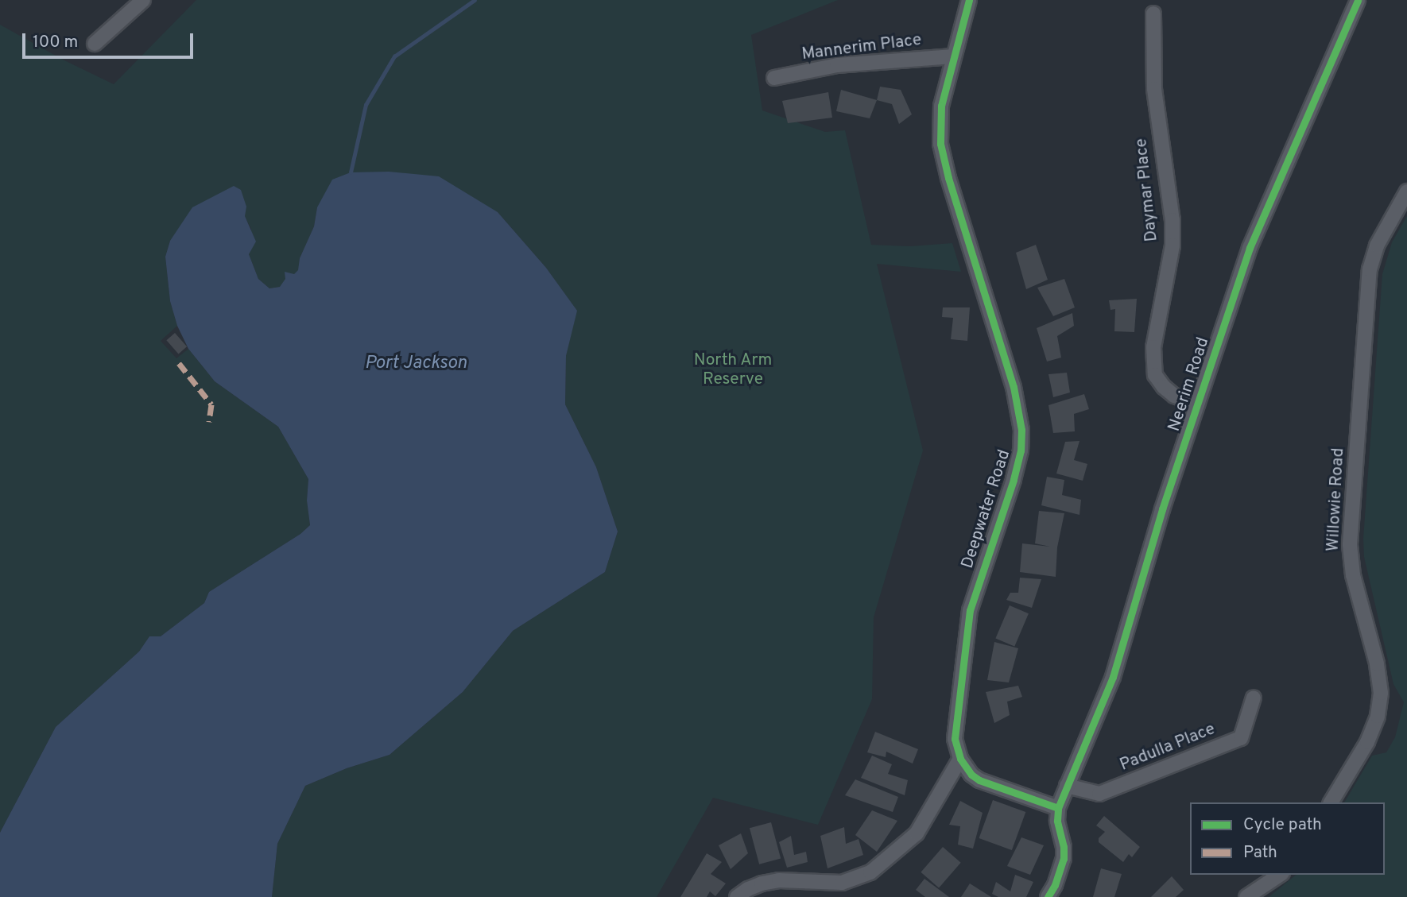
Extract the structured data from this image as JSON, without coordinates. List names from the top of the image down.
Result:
{
  "streets": {
    "street": [
      "Mannerim Place",
      "Daymar Place",
      "Neerim Road",
      "Willowie Road",
      "Deepwater Road",
      "Padulla Place"
    ]
  },
  "crossings": [
    ["Mannerim Place", "Deepwater Road"],
    ["Daymar Place", "Neerim Road"],
    ["Neerim Road", "Padulla Place"]
  ],
  "water": ["Port Jackson"],
  "parks": ["North Arm Reserve"],
  "legend": ["Cycle path", "Path"],
  "scale_bar": "100 m"
}
